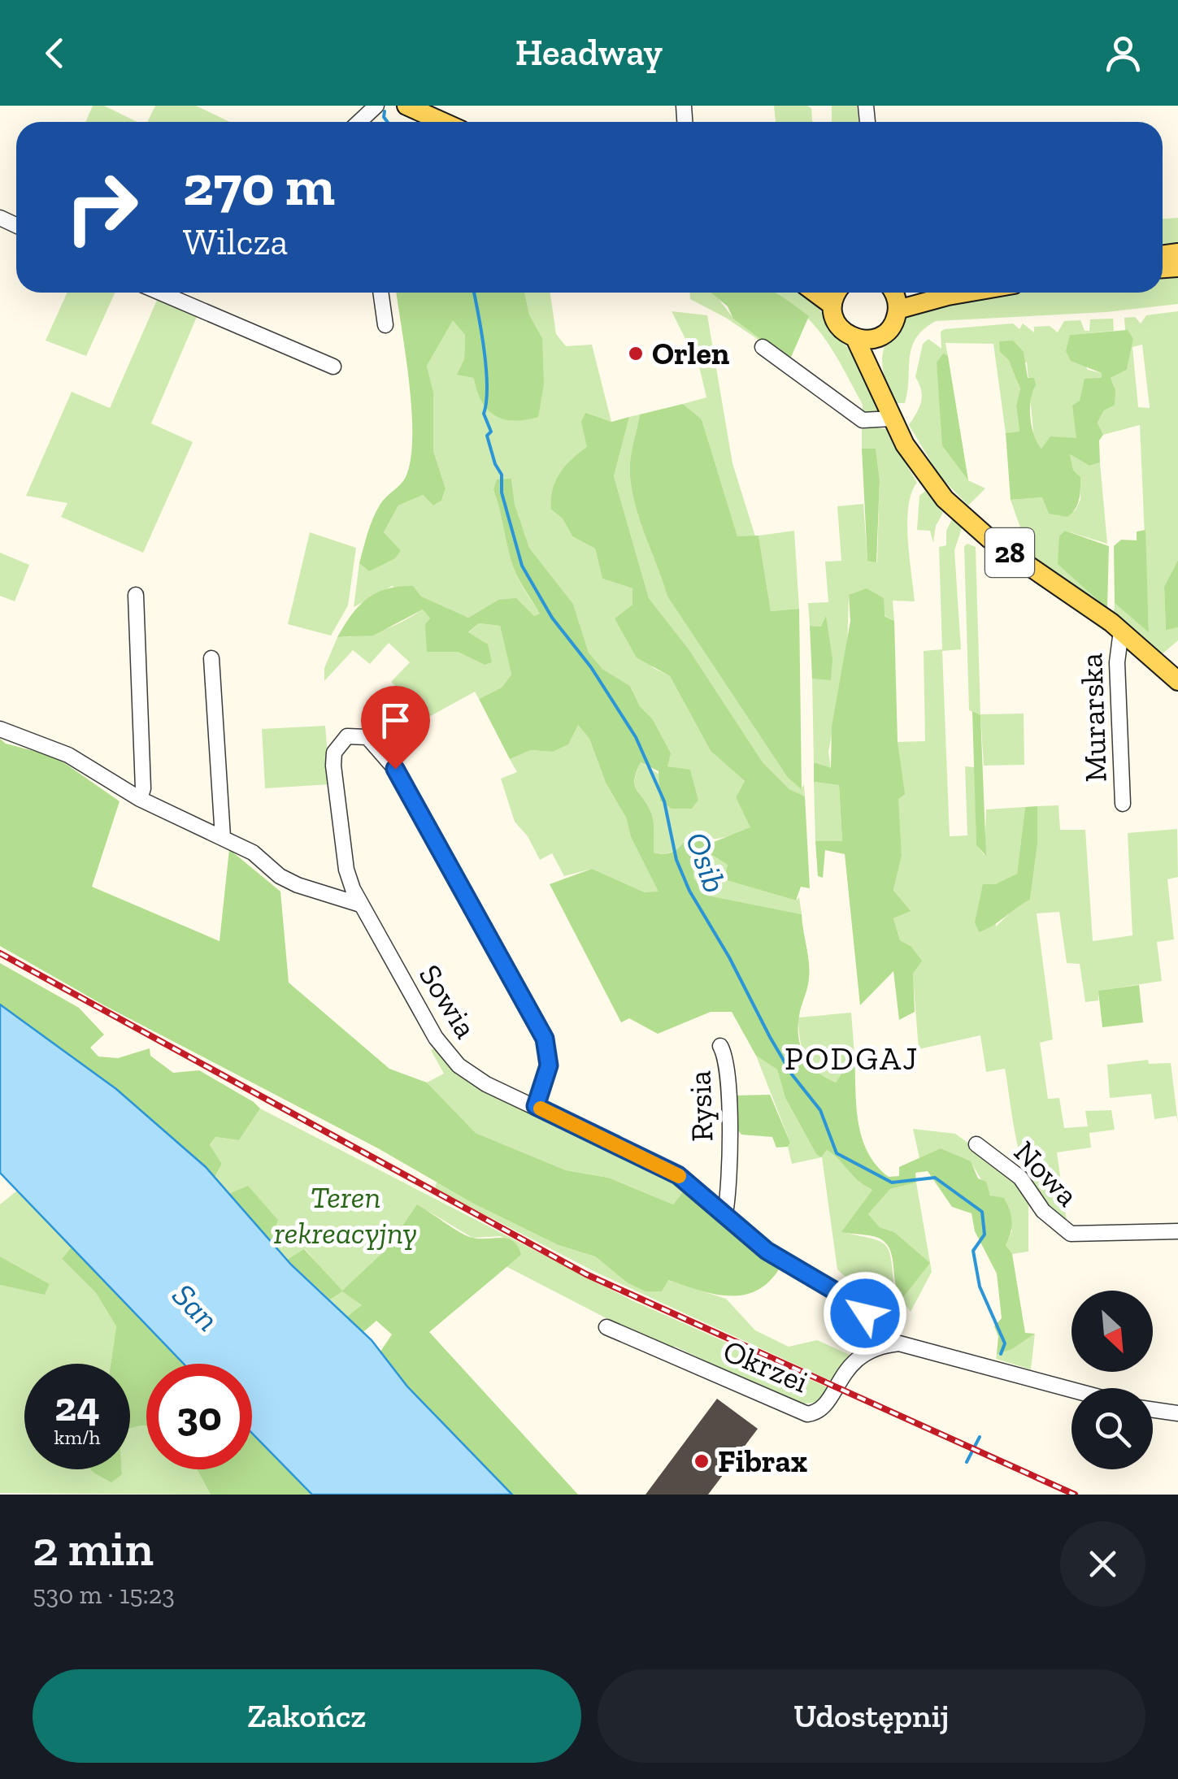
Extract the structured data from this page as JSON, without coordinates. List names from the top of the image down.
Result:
{
  "streets": {
    "main road": ["28"],
    "street": [
      "Murarska",
      "Sowia",
      "Rysia",
      "Nowa",
      "Okrzei"
    ]
  },
  "crossings": [
    ["28", "Murarska"],
    ["Sowia", "Rysia"],
    ["Sowia", "Okrzei"]
  ],
  "districts": ["PODGAJ"],
  "water": ["Osib", "San"],
  "parks": ["Teren rekreacyjny"],
  "places": ["Orlen", "Fibrax"],
  "north": "bottom right",
  "page": {
    "header": "Headway",
    "turn": ["270 m", "Wilcza"],
    "speed": "24 km/h",
    "limit": "30",
    "heading": ["2 min", "530 m · 15:23"],
    "buttons": ["Zakończ", "Udostępnij"]
  }
}
